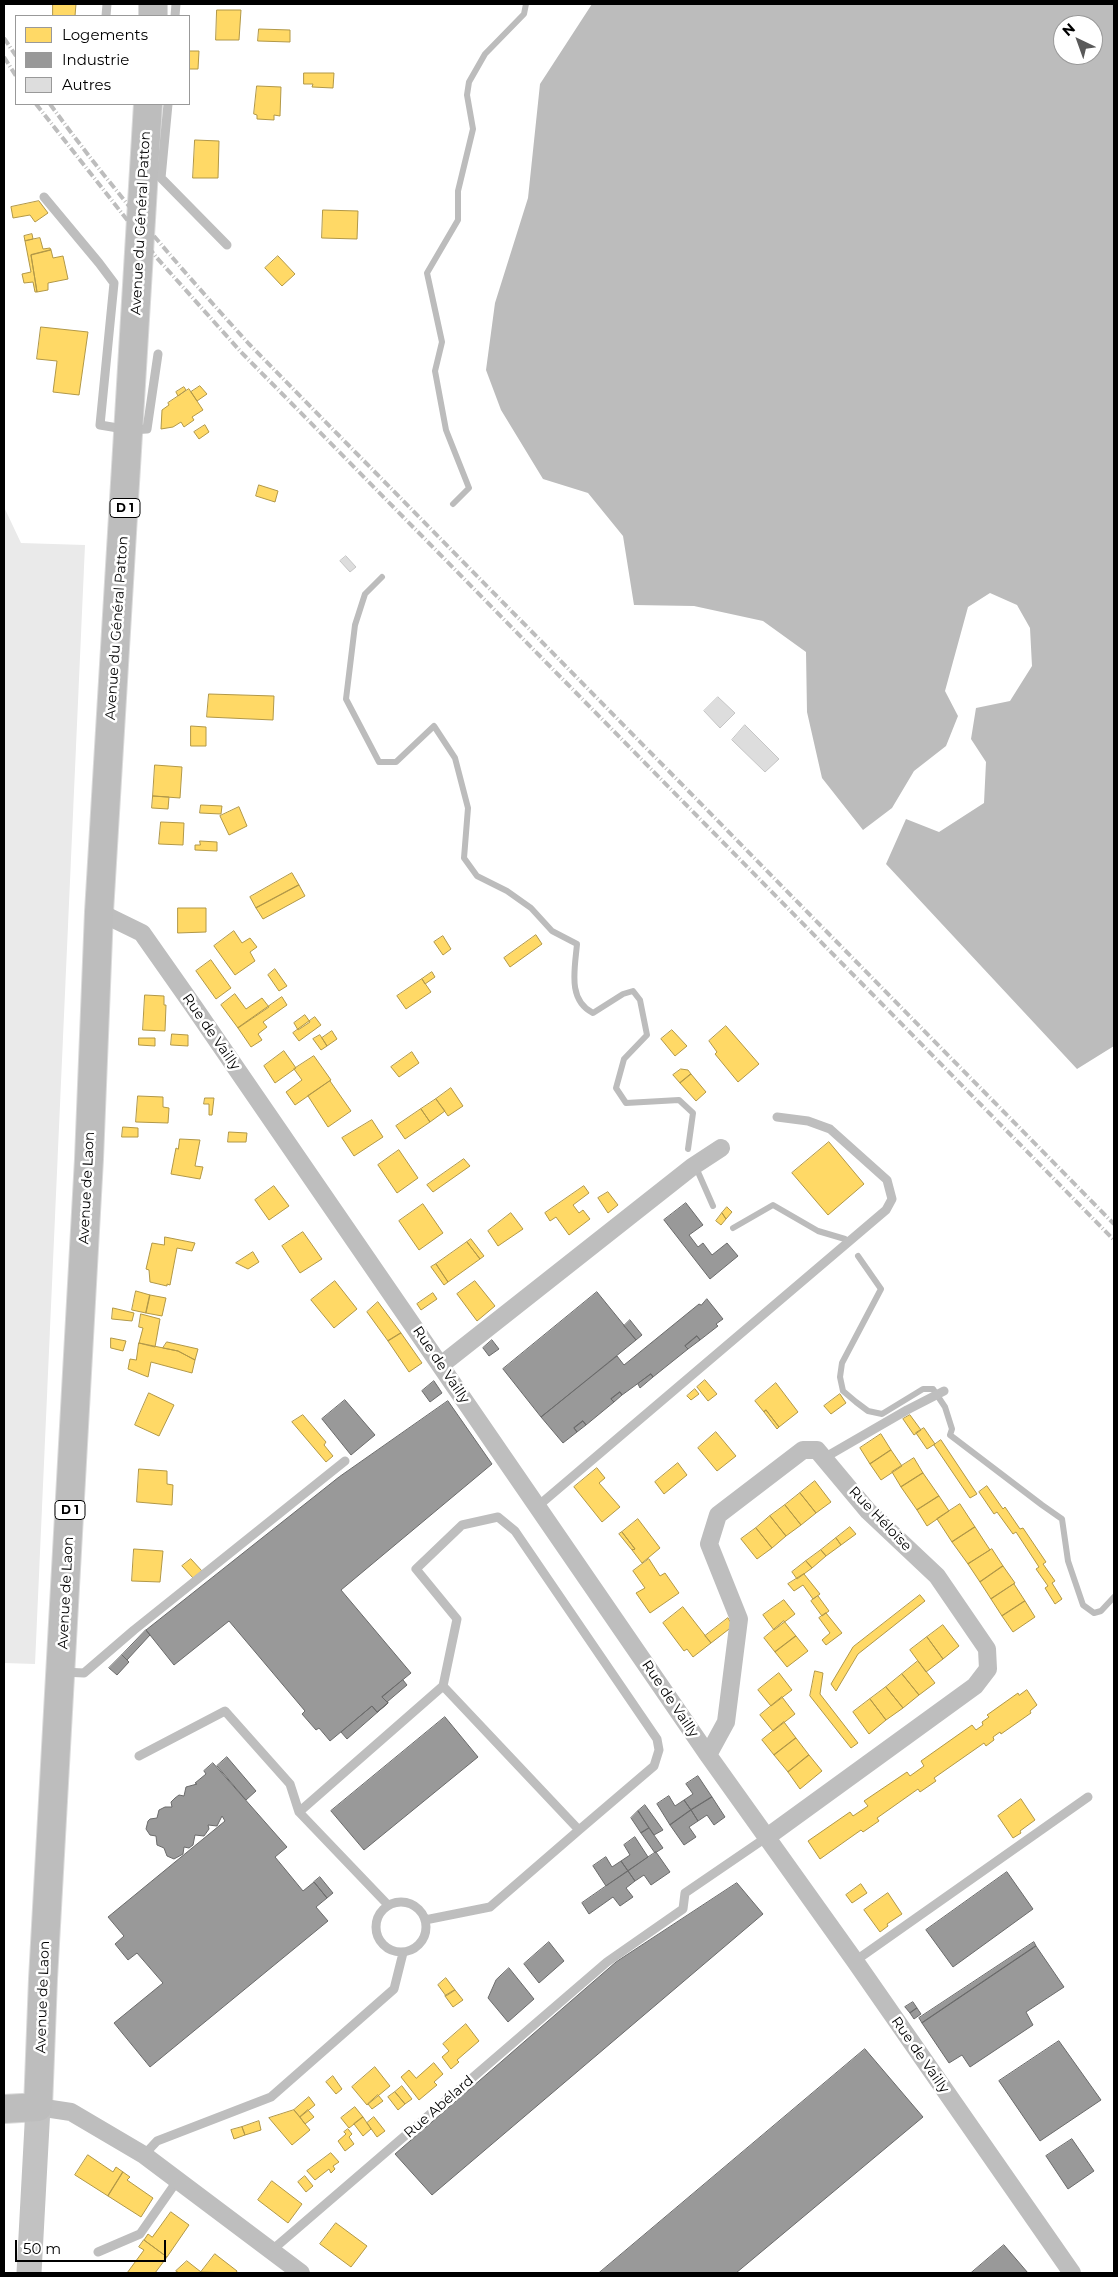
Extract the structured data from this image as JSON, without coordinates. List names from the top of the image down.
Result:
{
  "streets": {
    "main road": ["Avenue du Général Patton", "D 1", "Avenue de Laon"],
    "street": ["Rue de Vailly", "Rue Héloïse"],
    "lane": ["Rue Abélard"]
  },
  "crossings": [
    ["Avenue du Général Patton", "Rue de Vailly"],
    ["Avenue du Général Patton", "Avenue de Laon"],
    ["Rue de Vailly", "Avenue de Laon"],
    ["Rue de Vailly", "Rue Héloïse"],
    ["Rue de Vailly", "Rue Abélard"],
    ["Rue Héloïse", "Rue Abélard"]
  ],
  "legend": ["Logements", "Industrie", "Autres"],
  "scale_bar": "50 m",
  "north": "top left"
}
